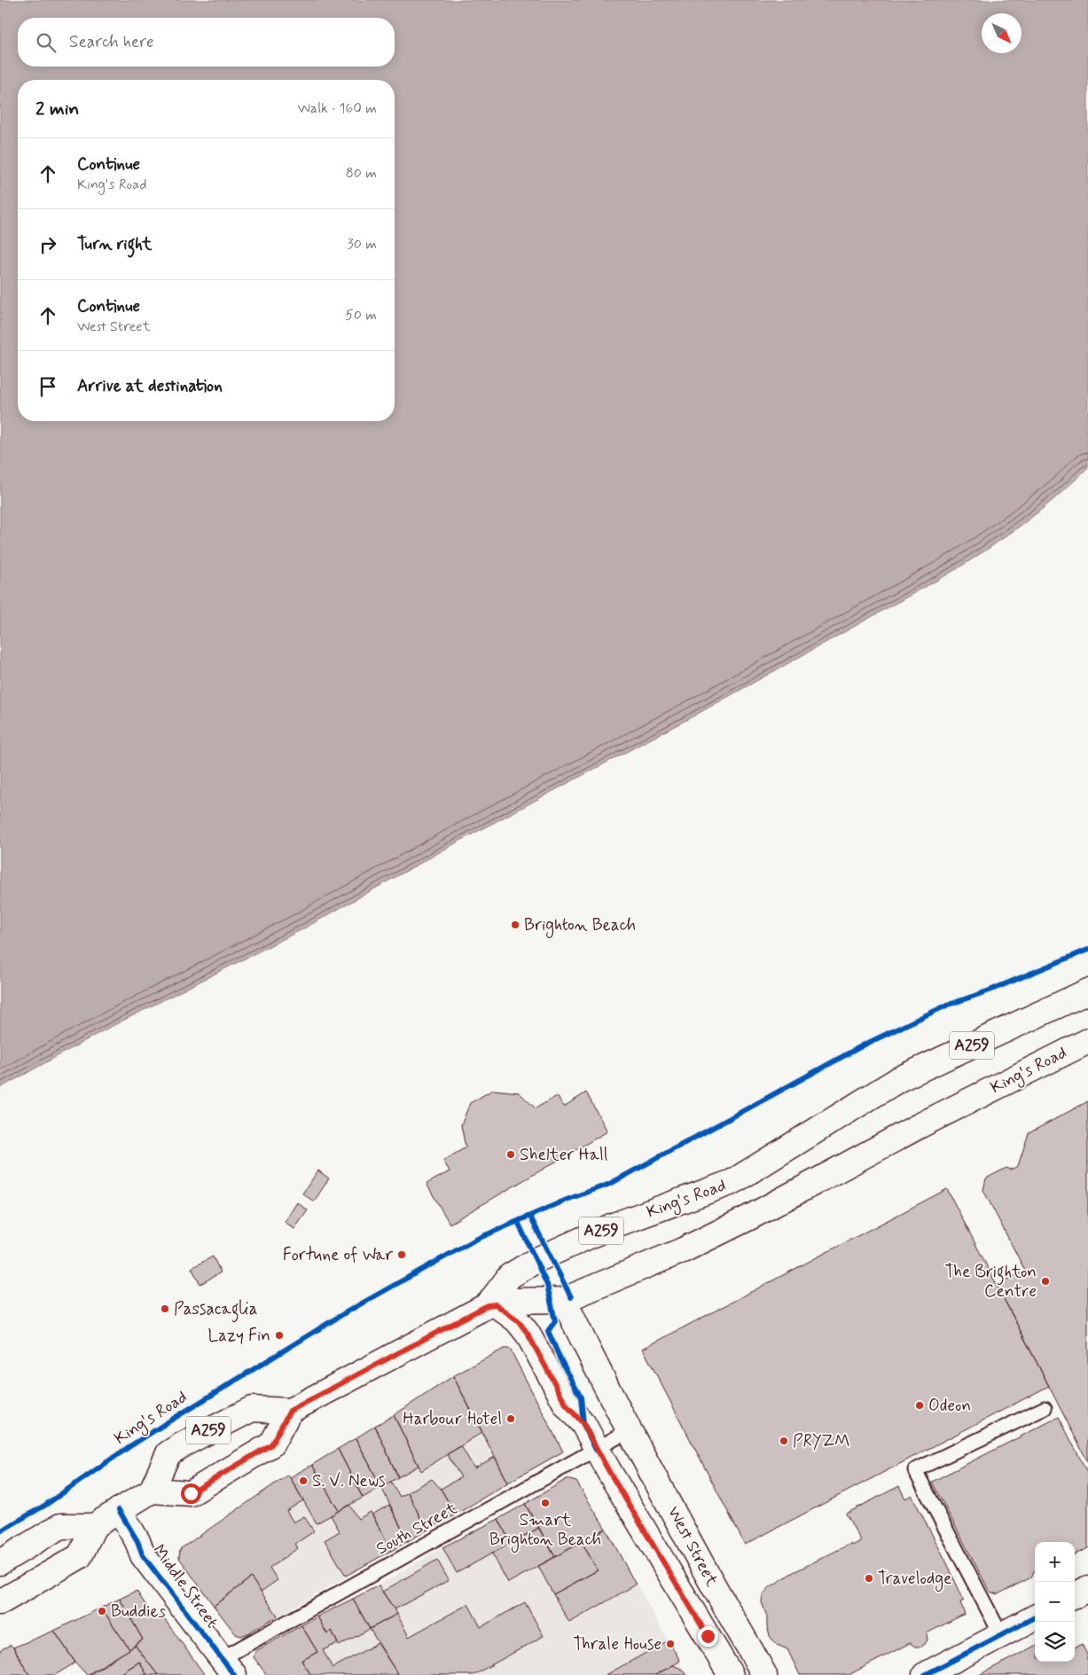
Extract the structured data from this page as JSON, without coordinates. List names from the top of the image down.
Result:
{
  "streets": {
    "main road": [
      "A259",
      "King's Road",
      "West Street",
      "Middle Street"
    ],
    "lane": ["South Street"]
  },
  "crossings": [
    ["A259", "King's Road"],
    ["King's Road", "West Street"],
    ["South Street", "West Street"],
    ["South Street", "Middle Street"]
  ],
  "places": [
    "Brighton Beach",
    "Shelter Hall",
    "Fortune of War",
    "The Brighton Centre",
    "Passacaglia",
    "Lazy Fin",
    "Odeon",
    "Harbour Hotel",
    "PRYZM",
    "S. V. News",
    "Smart Brighton Beach",
    "Travelodge",
    "Buddies",
    "Thrale House"
  ],
  "north": "bottom right",
  "page": {
    "search": "Search here",
    "heading": ["2 min", "Walk · 160 m"],
    "list": [
      ["Continue", "King's Road", "80 m"],
      ["Turn right", "30 m"],
      ["Continue", "West Street", "50 m"],
      "Arrive at destination"
    ],
    "map_buttons": ["+", "−"]
  }
}
